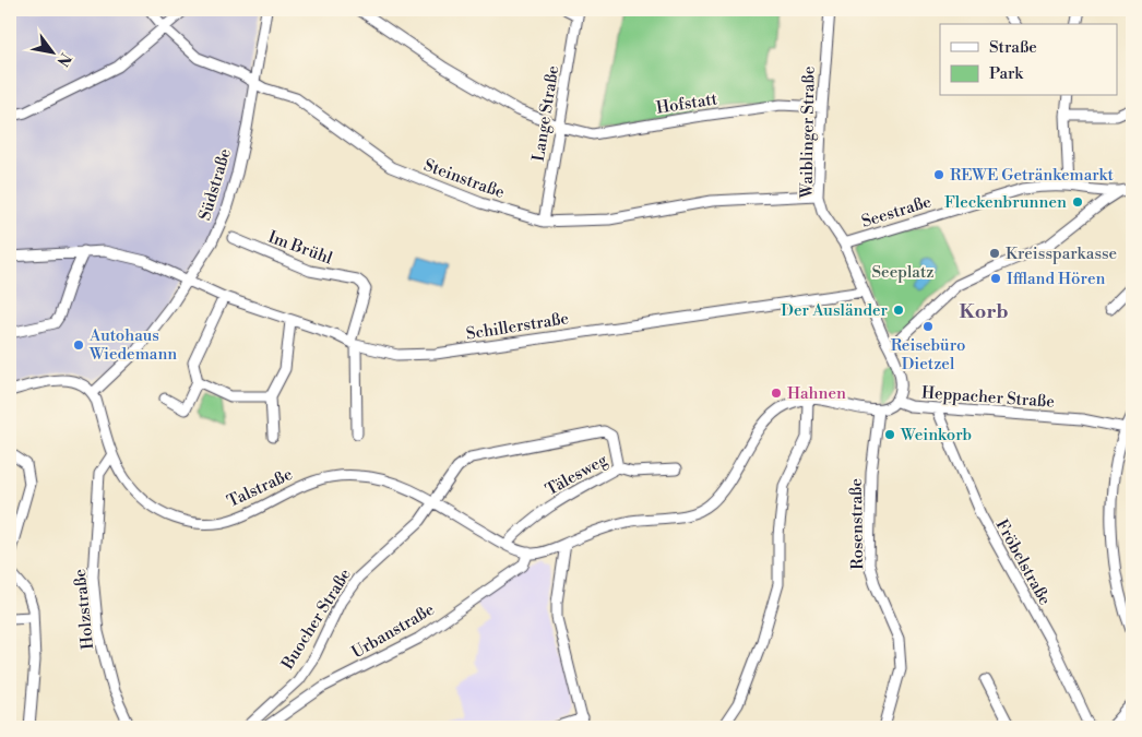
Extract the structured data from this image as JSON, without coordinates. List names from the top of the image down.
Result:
{
  "streets": {
    "street": [
      "Hofstatt",
      "Lange Straße",
      "Waiblinger Straße",
      "Steinstraße",
      "Südstraße",
      "Seestraße",
      "Im Brühl",
      "Schillerstraße",
      "Heppacher Straße",
      "Tälesweg",
      "Talstraße",
      "Rosenstraße",
      "Fröbelstraße",
      "Holzstraße",
      "Buocher Straße",
      "Urbanstraße"
    ]
  },
  "crossings": [
    ["Hofstatt", "Lange Straße"],
    ["Hofstatt", "Waiblinger Straße"],
    ["Lange Straße", "Steinstraße"],
    ["Waiblinger Straße", "Steinstraße"],
    ["Waiblinger Straße", "Seestraße"],
    ["Waiblinger Straße", "Schillerstraße"],
    ["Waiblinger Straße", "Heppacher Straße"],
    ["Steinstraße", "Südstraße"],
    ["Südstraße", "Schillerstraße"],
    ["Südstraße", "Talstraße"],
    ["Im Brühl", "Schillerstraße"],
    ["Heppacher Straße", "Fröbelstraße"],
    ["Tälesweg", "Buocher Straße"],
    ["Talstraße", "Holzstraße"],
    ["Talstraße", "Buocher Straße"]
  ],
  "districts": ["Korb"],
  "parks": ["Seeplatz"],
  "places": [
    "REWE Getränkemarkt",
    "Fleckenbrunnen",
    "Kreissparkasse",
    "Iffland Hören",
    "Der Ausländer",
    "Reisebüro Dietzel",
    "Autohaus Wiedemann",
    "Hahnen",
    "Weinkorb"
  ],
  "legend": ["Straße", "Park"],
  "north": "bottom right"
}
